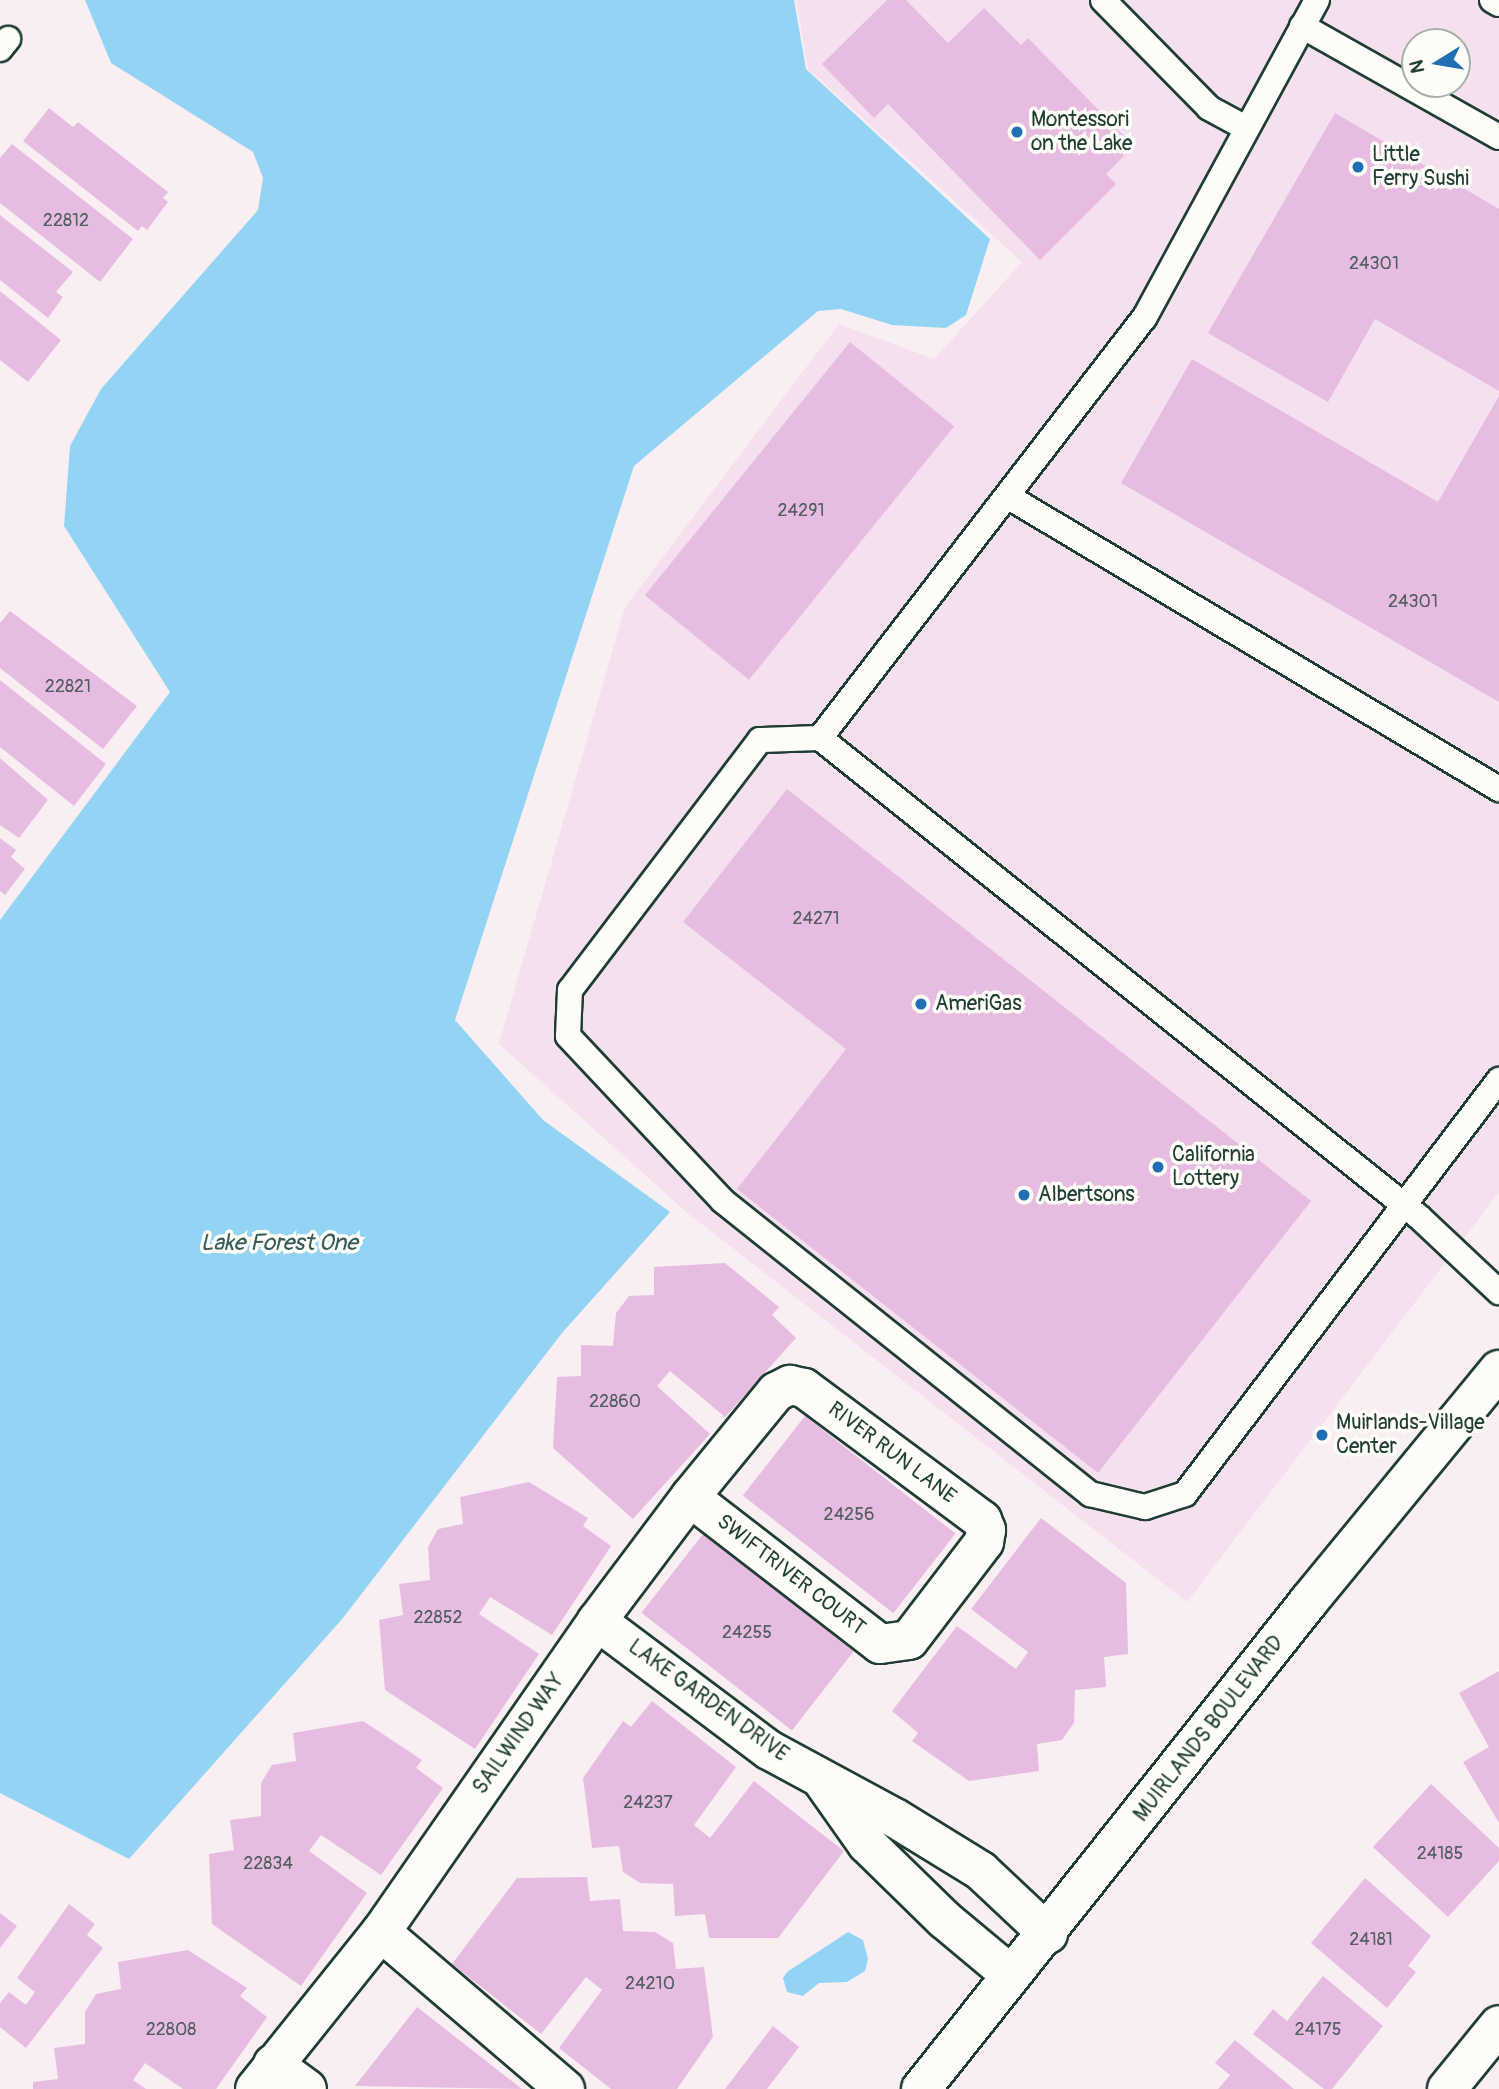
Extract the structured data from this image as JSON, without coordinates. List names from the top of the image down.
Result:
{
  "streets": {
    "street": [
      "RIVER RUN LANE",
      "SWIFTRIVER COURT",
      "LAKE GARDEN DRIVE",
      "MUIRLANDS BOULEVARD",
      "SAILWIND WAY"
    ]
  },
  "crossings": [
    ["RIVER RUN LANE", "SWIFTRIVER COURT"],
    ["RIVER RUN LANE", "SAILWIND WAY"],
    ["SWIFTRIVER COURT", "SAILWIND WAY"],
    ["LAKE GARDEN DRIVE", "MUIRLANDS BOULEVARD"],
    ["LAKE GARDEN DRIVE", "SAILWIND WAY"]
  ],
  "water": ["Lake Forest One"],
  "places": [
    "Montessori on the Lake",
    "Little Ferry Sushi",
    "AmeriGas",
    "California Lottery",
    "Albertsons",
    "Muirlands-Village Center"
  ],
  "house_numbers": [
    "22812",
    "24301",
    "24291",
    "24301",
    "22821",
    "24271",
    "22860",
    "24256",
    "22852",
    "24255",
    "24237",
    "24185",
    "22834",
    "24181",
    "24210",
    "22808",
    "24175"
  ],
  "north": "left"
}
